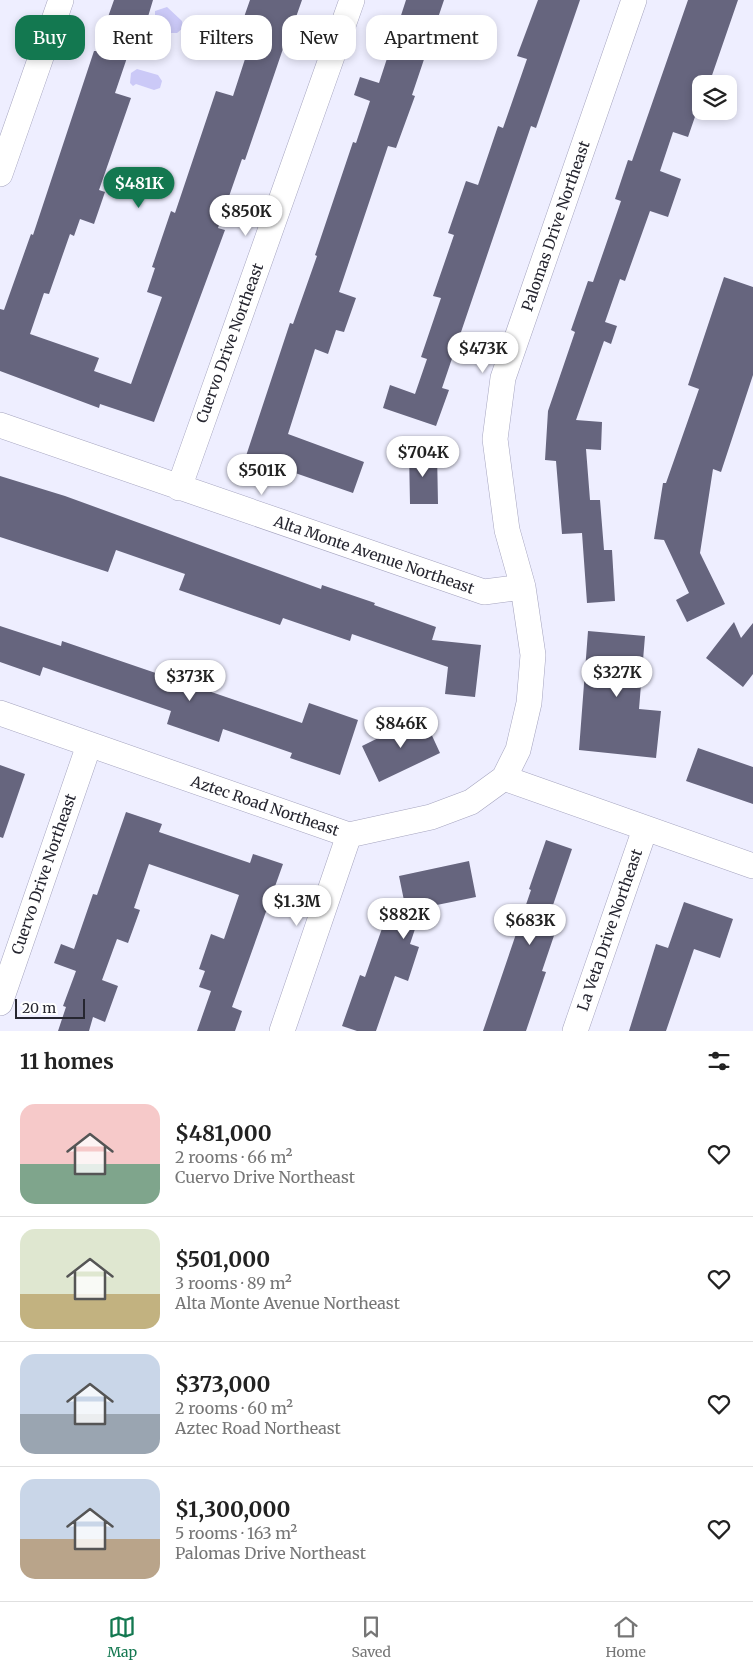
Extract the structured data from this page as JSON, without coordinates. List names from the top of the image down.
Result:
{
  "streets": {
    "street": [
      "Palomas Drive Northeast",
      "Cuervo Drive Northeast",
      "Alta Monte Avenue Northeast",
      "Aztec Road Northeast",
      "La Veta Drive Northeast"
    ]
  },
  "crossings": [
    ["Palomas Drive Northeast", "Alta Monte Avenue Northeast"],
    ["Palomas Drive Northeast", "Aztec Road Northeast"],
    ["Cuervo Drive Northeast", "Alta Monte Avenue Northeast"],
    ["Cuervo Drive Northeast", "Aztec Road Northeast"]
  ],
  "scale_bar": "20 m",
  "page": {
    "chip": [
      "Buy",
      "Rent",
      "Filters",
      "New",
      "Apartment"
    ],
    "price": [
      "$481K",
      "$850K",
      "$473K",
      "$704K",
      "$501K",
      "$327K",
      "$373K",
      "$846K",
      "$1.3M",
      "$882K",
      "$683K"
    ],
    "scale": "20 m",
    "heading": "11 homes",
    "list": [
      {
        "name": "$481,000",
        "note": "2 rooms · 66 m² · Cuervo Drive Northeast"
      },
      {
        "name": "$501,000",
        "note": "3 rooms · 89 m² · Alta Monte Avenue Northeast"
      },
      {
        "name": "$373,000",
        "note": "2 rooms · 60 m² · Aztec Road Northeast"
      },
      {
        "name": "$1,300,000",
        "note": "5 rooms · 163 m² · Palomas Drive Northeast"
      }
    ],
    "tabs": ["Map", "Saved", "Home"]
  }
}
